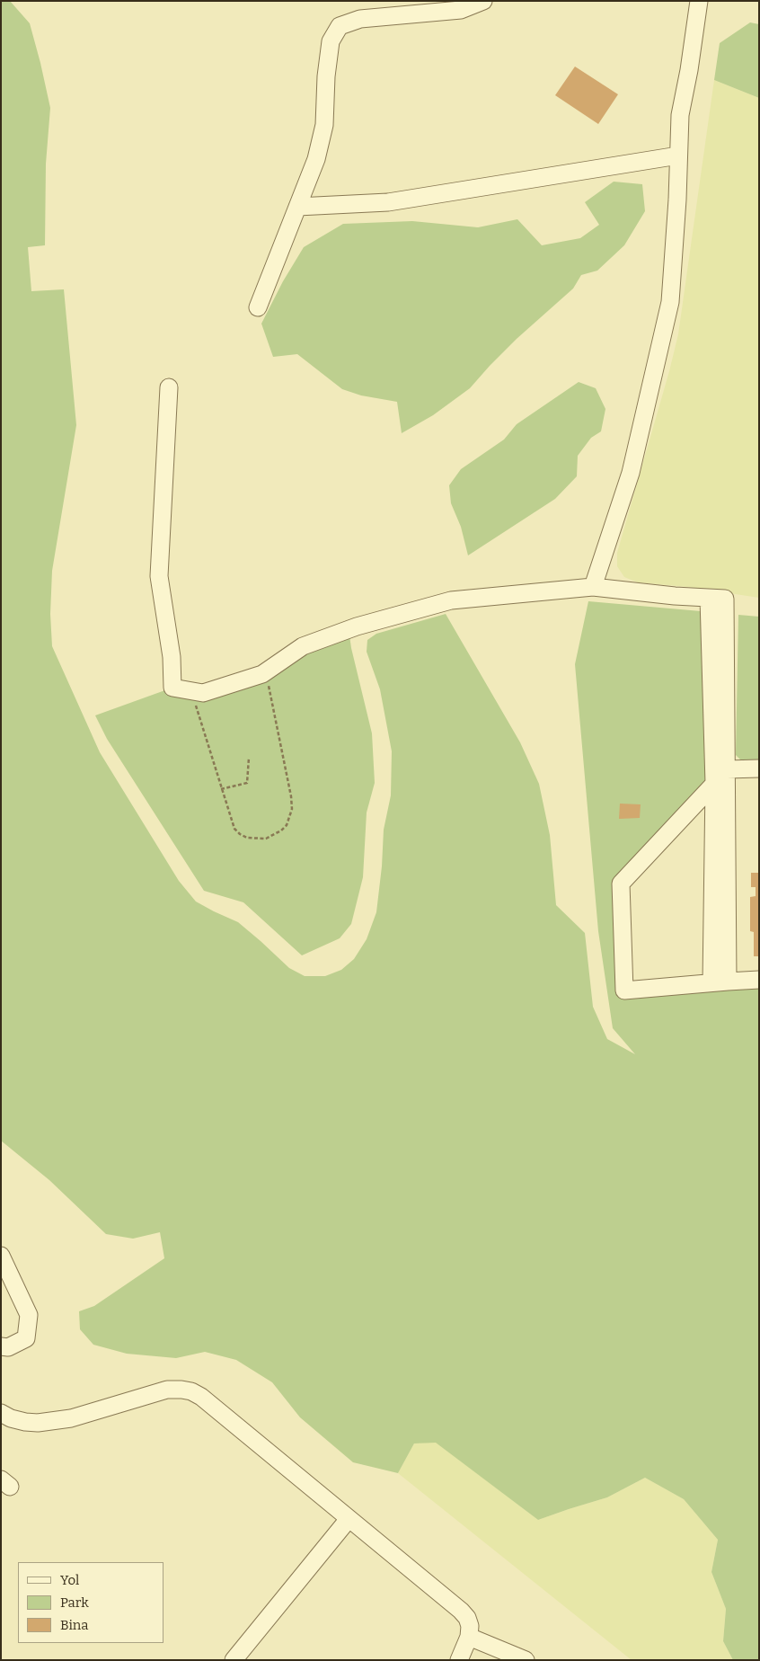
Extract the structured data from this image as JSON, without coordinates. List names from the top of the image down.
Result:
{
  "legend": ["Yol", "Park", "Bina"]
}
